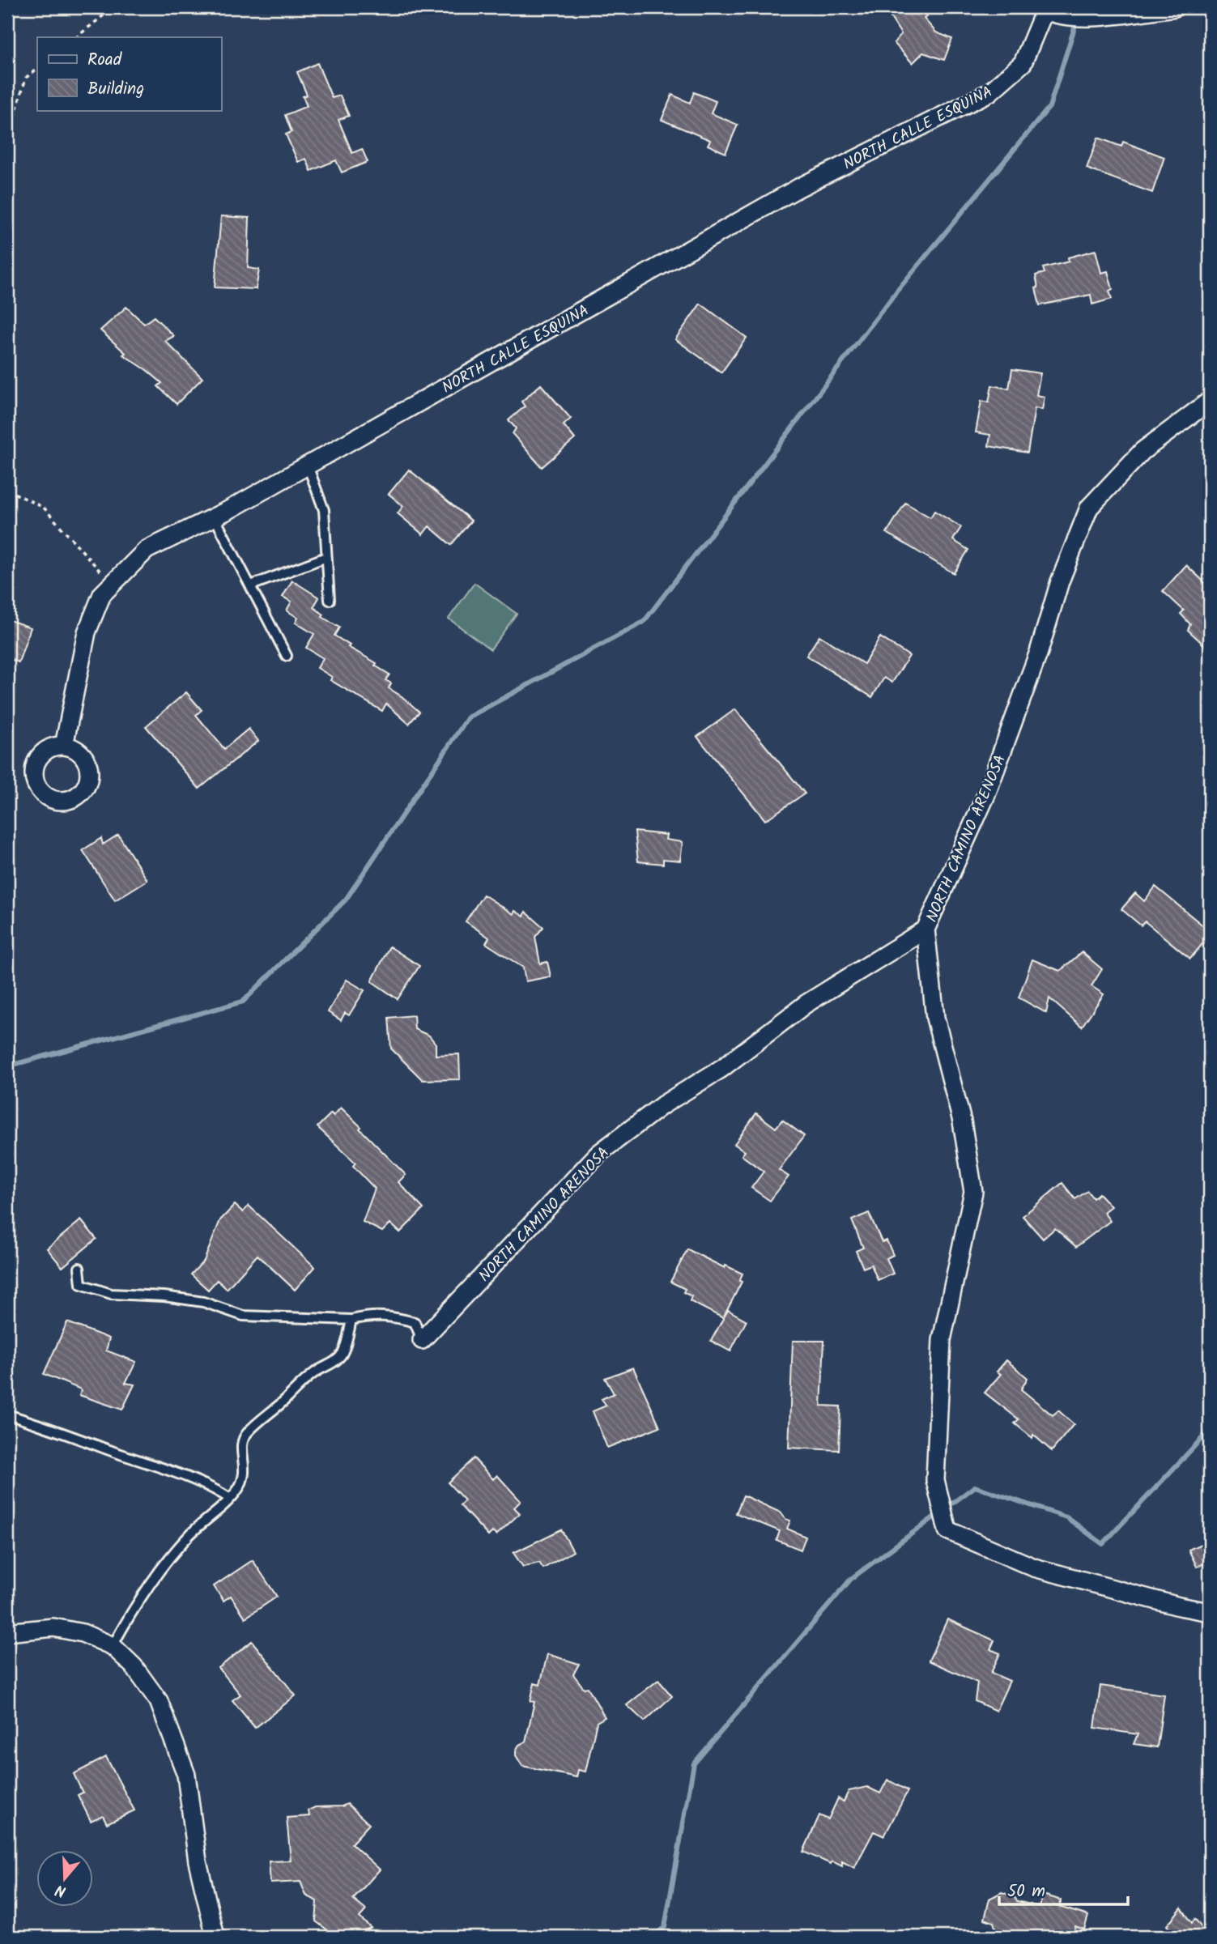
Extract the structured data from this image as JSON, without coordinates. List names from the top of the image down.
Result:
{
  "streets": {
    "street": ["NORTH CALLE ESQUINA", "NORTH CAMINO ARENOSA"]
  },
  "legend": ["Road", "Building"],
  "scale_bar": "50 m",
  "north": "bottom"
}
